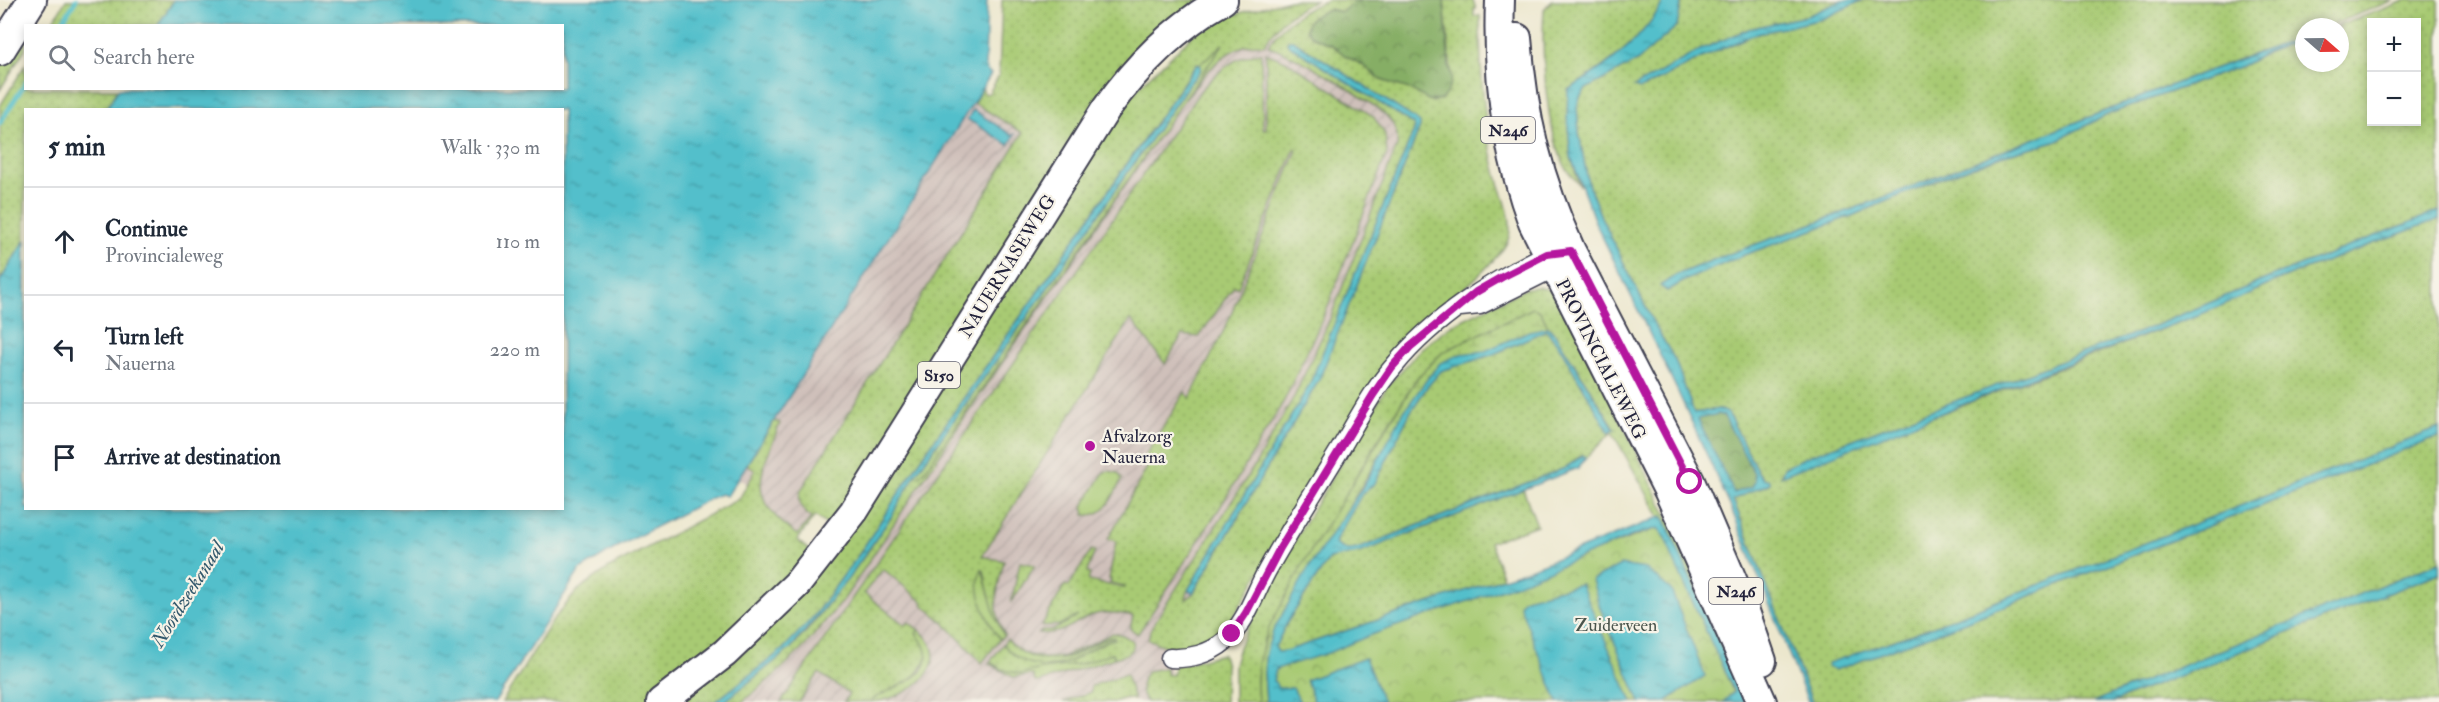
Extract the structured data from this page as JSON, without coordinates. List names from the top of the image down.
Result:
{
  "streets": {
    "main road": [
      "N246",
      "NAUERNASEWEG",
      "PROVINCIALEWEG",
      "S150"
    ]
  },
  "water": ["Noordzeekanaal"],
  "parks": ["Zuiderveen"],
  "places": ["Afvalzorg Nauerna"],
  "north": "right",
  "page": {
    "map_buttons": ["+", "−"],
    "search": "Search here",
    "heading": ["5 min", "Walk · 330 m"],
    "list": [
      ["Continue", "Provincialeweg", "110 m"],
      ["Turn left", "Nauerna", "220 m"],
      "Arrive at destination"
    ]
  }
}
